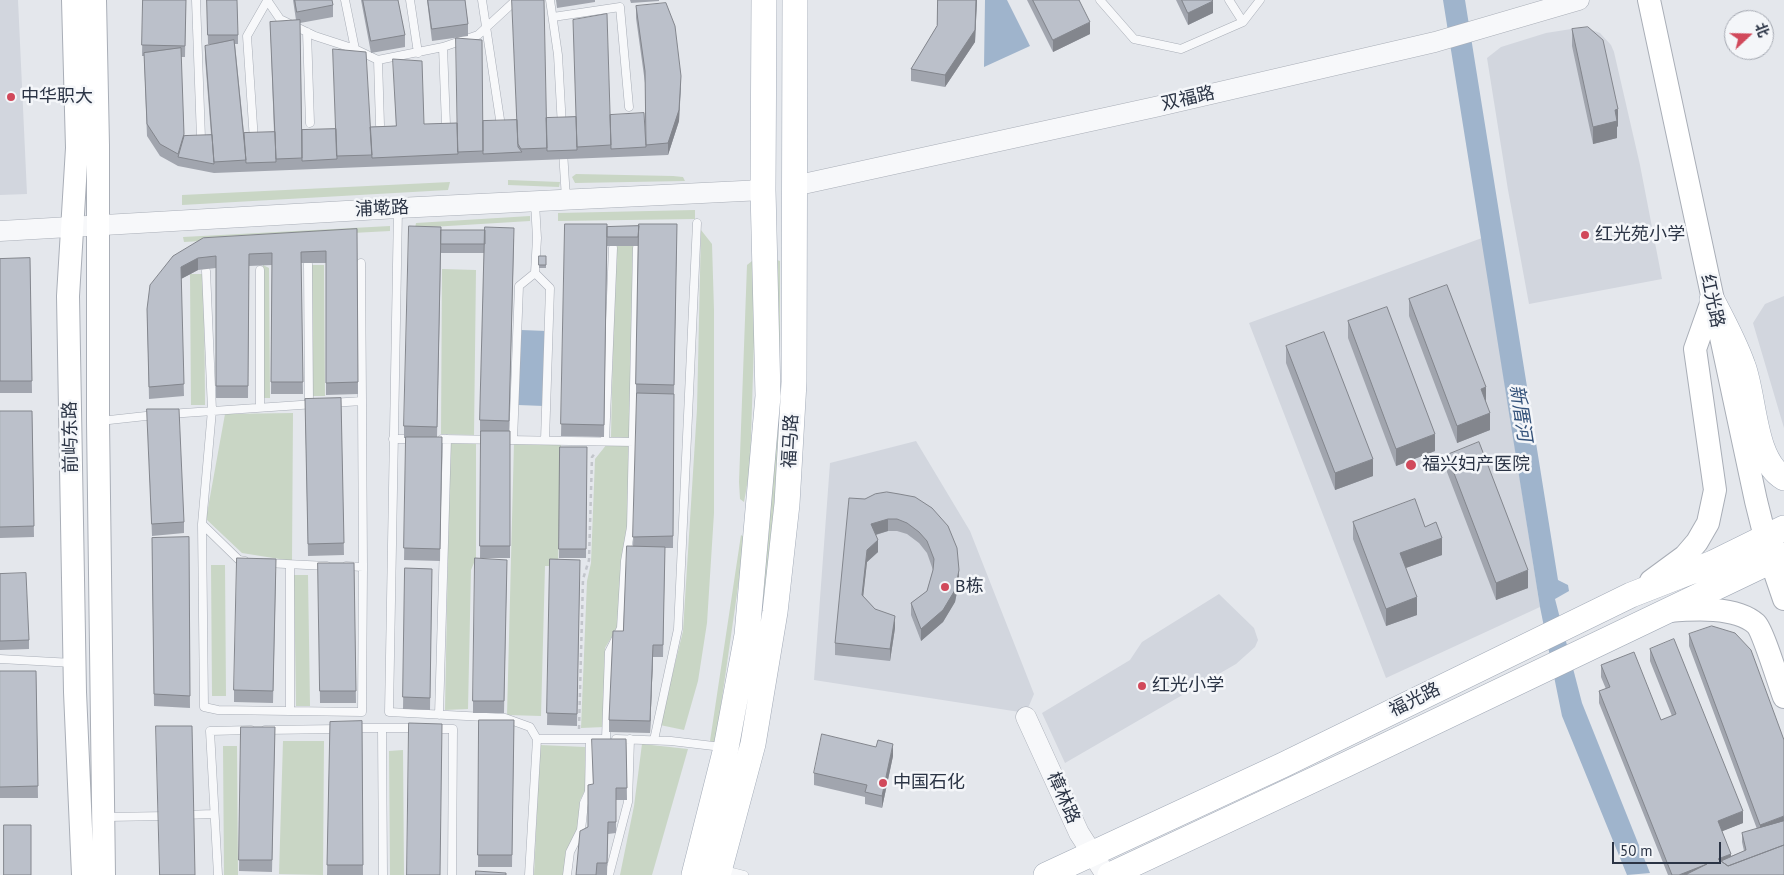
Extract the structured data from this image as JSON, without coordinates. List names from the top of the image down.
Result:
{
  "streets": {
    "main road": [
      "红光路",
      "前屿东路",
      "福马路",
      "福光路"
    ],
    "street": ["双福路", "浦墘路", "樟林路"]
  },
  "crossings": [
    ["双福路", "福马路"],
    ["浦墘路", "前屿东路"],
    ["浦墘路", "福马路"],
    ["红光路", "福光路"],
    ["福光路", "樟林路"]
  ],
  "water": ["新厝河"],
  "places": [
    "中华职大",
    "红光苑小学",
    "福兴妇产医院",
    "B栋",
    "红光小学",
    "中国石化"
  ],
  "scale_bar": "50 m",
  "north": "right"
}
